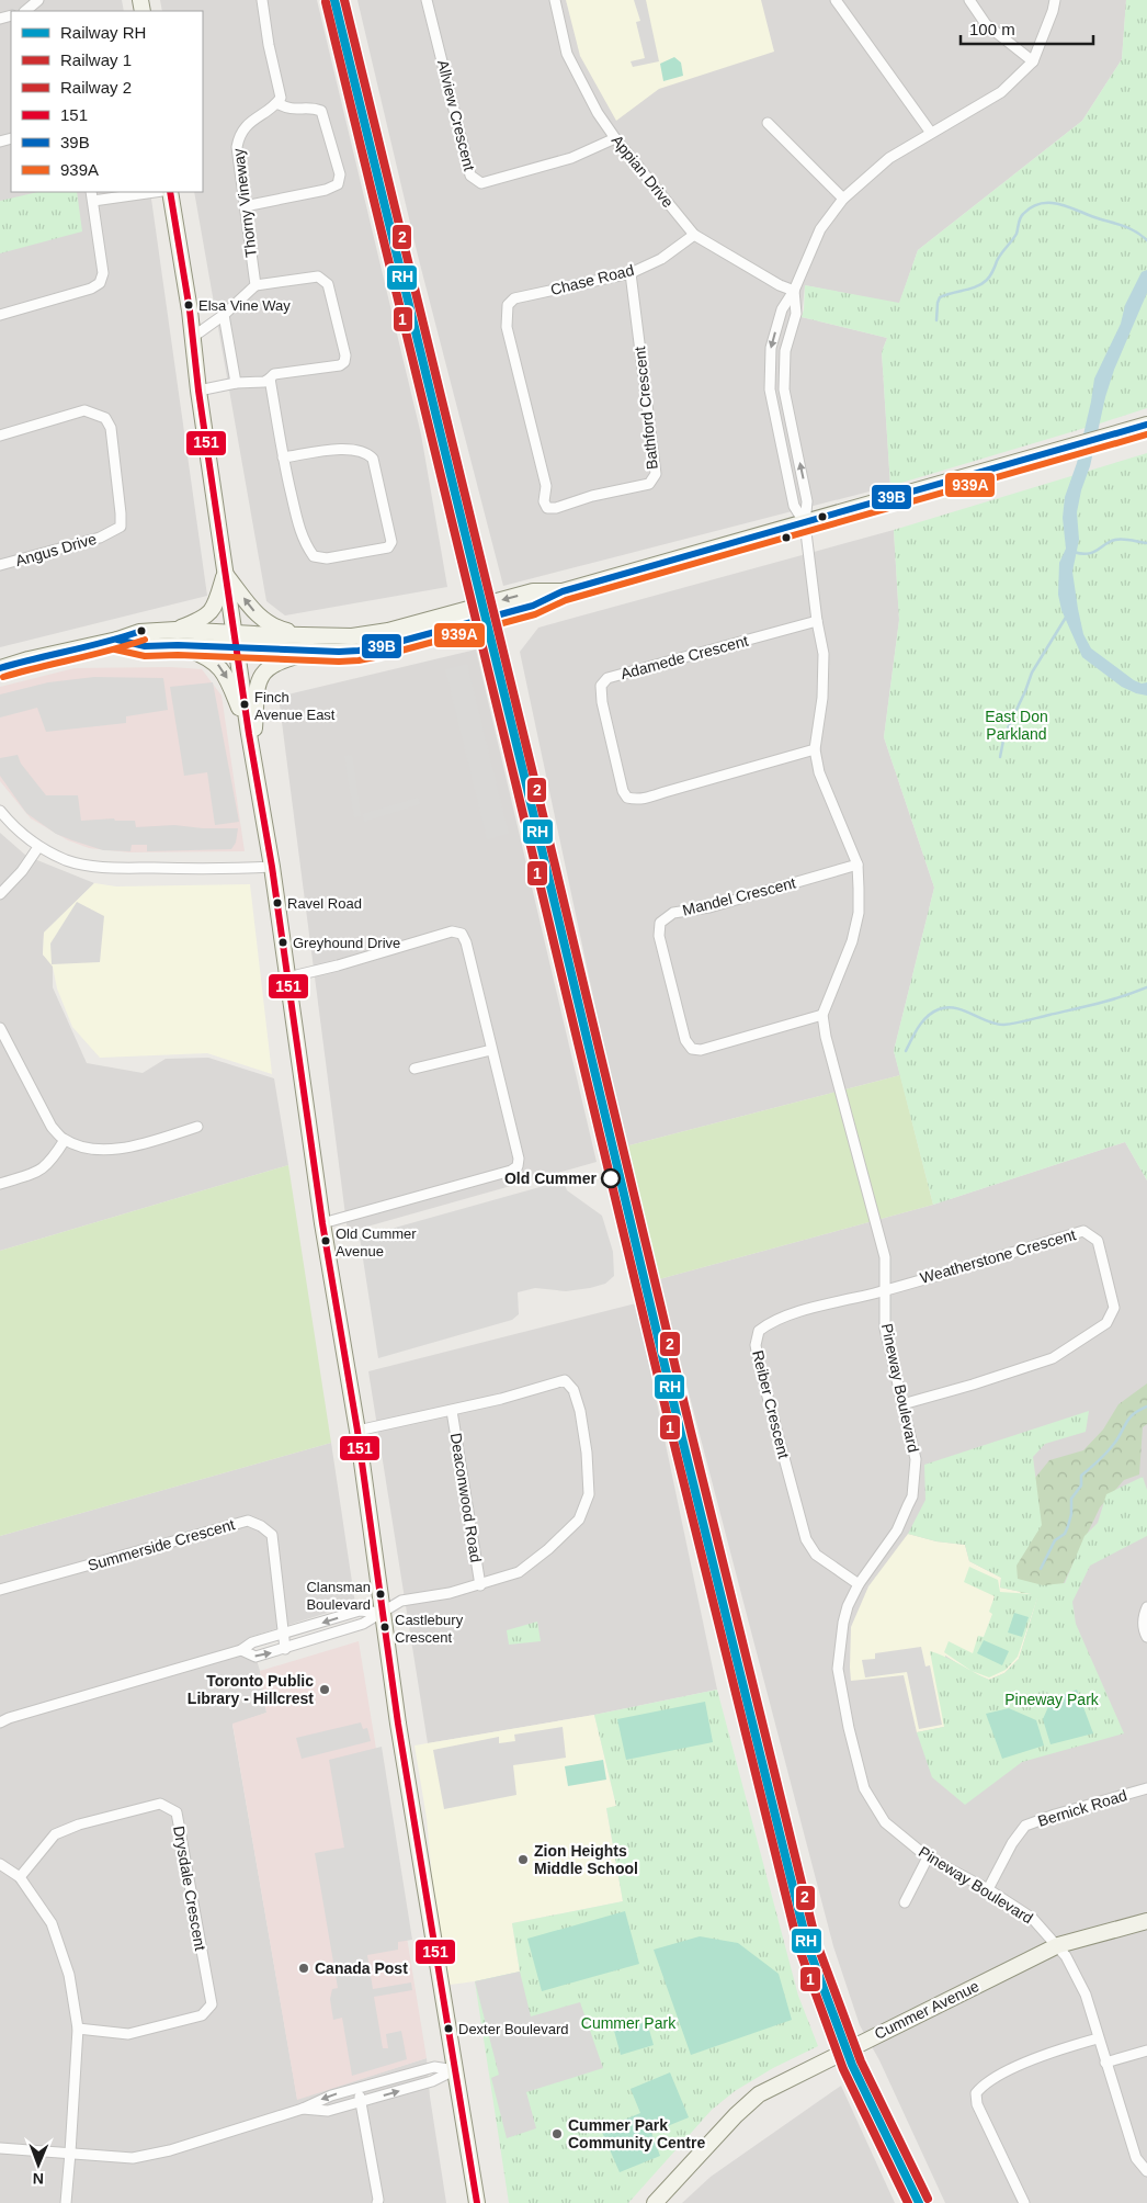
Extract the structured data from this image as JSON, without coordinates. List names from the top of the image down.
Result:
{
  "streets": {
    "main road": ["Cummer Avenue"],
    "street": [
      "Allview Crescent",
      "Appian Drive",
      "Thorny Vineway",
      "Chase Road",
      "Bathford Crescent",
      "Angus Drive",
      "Adamede Crescent",
      "Mandel Crescent",
      "Weatherstone Crescent",
      "Pineway Boulevard",
      "Reiber Crescent",
      "Deaconwood Road",
      "Summerside Crescent",
      "Bernick Road",
      "Drysdale Crescent"
    ]
  },
  "crossings": [
    ["Allview Crescent", "Appian Drive"],
    ["Appian Drive", "Chase Road"],
    ["Chase Road", "Bathford Crescent"],
    ["Mandel Crescent", "Pineway Boulevard"],
    ["Weatherstone Crescent", "Pineway Boulevard"],
    ["Weatherstone Crescent", "Reiber Crescent"],
    ["Pineway Boulevard", "Reiber Crescent"],
    ["Pineway Boulevard", "Bernick Road"],
    ["Pineway Boulevard", "Cummer Avenue"]
  ],
  "parks": ["East Don Parkland", "Pineway Park", "Cummer Park"],
  "places": [
    "Elsa Vine Way",
    "Finch Avenue East",
    "Ravel Road",
    "Greyhound Drive",
    "Old Cummer",
    "Old Cummer Avenue",
    "Clansman Boulevard",
    "Castlebury Crescent",
    "Toronto Public Library - Hillcrest",
    "Zion Heights Middle School",
    "Canada Post",
    "Dexter Boulevard",
    "Cummer Park Community Centre"
  ],
  "lines": [
    "rail line RH",
    "rail line 2",
    "rail line 1",
    "transit line 151",
    "transit line 39B",
    "transit line 939A"
  ],
  "legend": [
    "Railway RH",
    "Railway 1",
    "Railway 2",
    "151",
    "39B",
    "939A"
  ],
  "scale_bar": "100 m",
  "north": "bottom"
}
